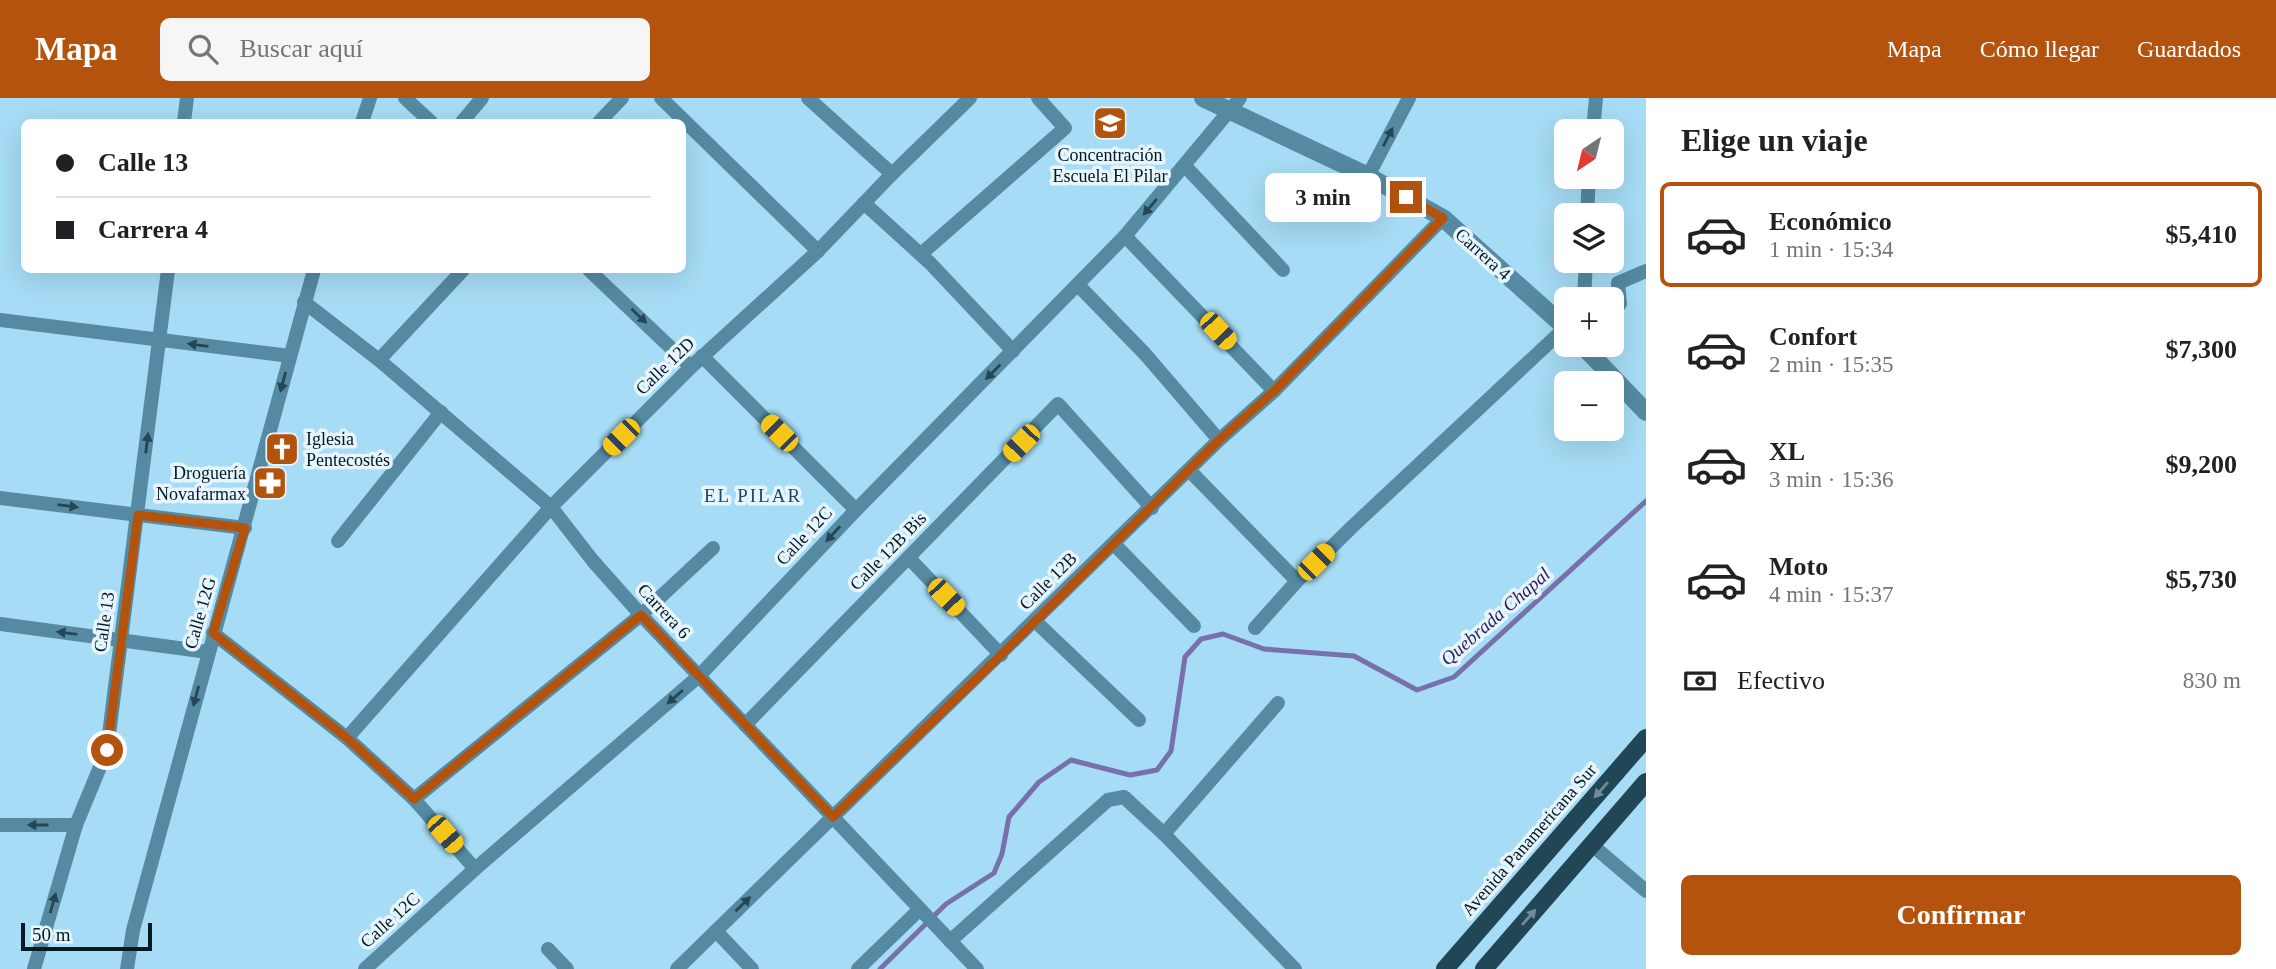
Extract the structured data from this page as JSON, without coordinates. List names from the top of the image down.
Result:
{
  "streets": {
    "main road": ["Avenida Panamericana Sur"],
    "street": [
      "Carrera 4",
      "Calle 12D",
      "Calle 12C",
      "Calle 12B Bis",
      "Calle 12B",
      "Carrera 6",
      "Calle 12G",
      "Calle 13"
    ]
  },
  "crossings": [
    ["Carrera 4", "Calle 12C"],
    ["Carrera 4", "Calle 12B"],
    ["Calle 12D", "Carrera 6"],
    ["Calle 12C", "Carrera 6"],
    ["Calle 12B Bis", "Calle 12B"],
    ["Calle 12B Bis", "Carrera 6"],
    ["Calle 12B", "Carrera 6"],
    ["Carrera 6", "Calle 12G"]
  ],
  "one_way": ["Calle 12G", "Calle 13"],
  "districts": ["EL PILAR"],
  "water": ["Quebrada Chapal"],
  "places": {
    "school or university": ["Concentración Escuela El Pilar"],
    "church": ["Iglesia Pentecostés"],
    "pharmacy": ["Droguería Novafarmax"]
  },
  "scale_bar": "50 m",
  "north": "bottom left",
  "page": {
    "header": "Mapa",
    "search": "Buscar aquí",
    "nav": ["Mapa", "Cómo llegar", "Guardados"],
    "heading": "Elige un viaje",
    "map_buttons": ["+", "−"],
    "banner": ["Calle 13", "Carrera 4"],
    "bubble": "3 min",
    "list": [
      {
        "name": "Económico",
        "note": "1 min · 15:34",
        "value": "$5,410"
      },
      {
        "name": "Confort",
        "note": "2 min · 15:35",
        "value": "$7,300"
      },
      {
        "name": "XL",
        "note": "3 min · 15:36",
        "value": "$9,200"
      },
      {
        "name": "Moto",
        "note": "4 min · 15:37",
        "value": "$5,730"
      }
    ],
    "pay": ["Efectivo", "830 m"],
    "buttons": "Confirmar",
    "scale": "50 m"
  }
}
